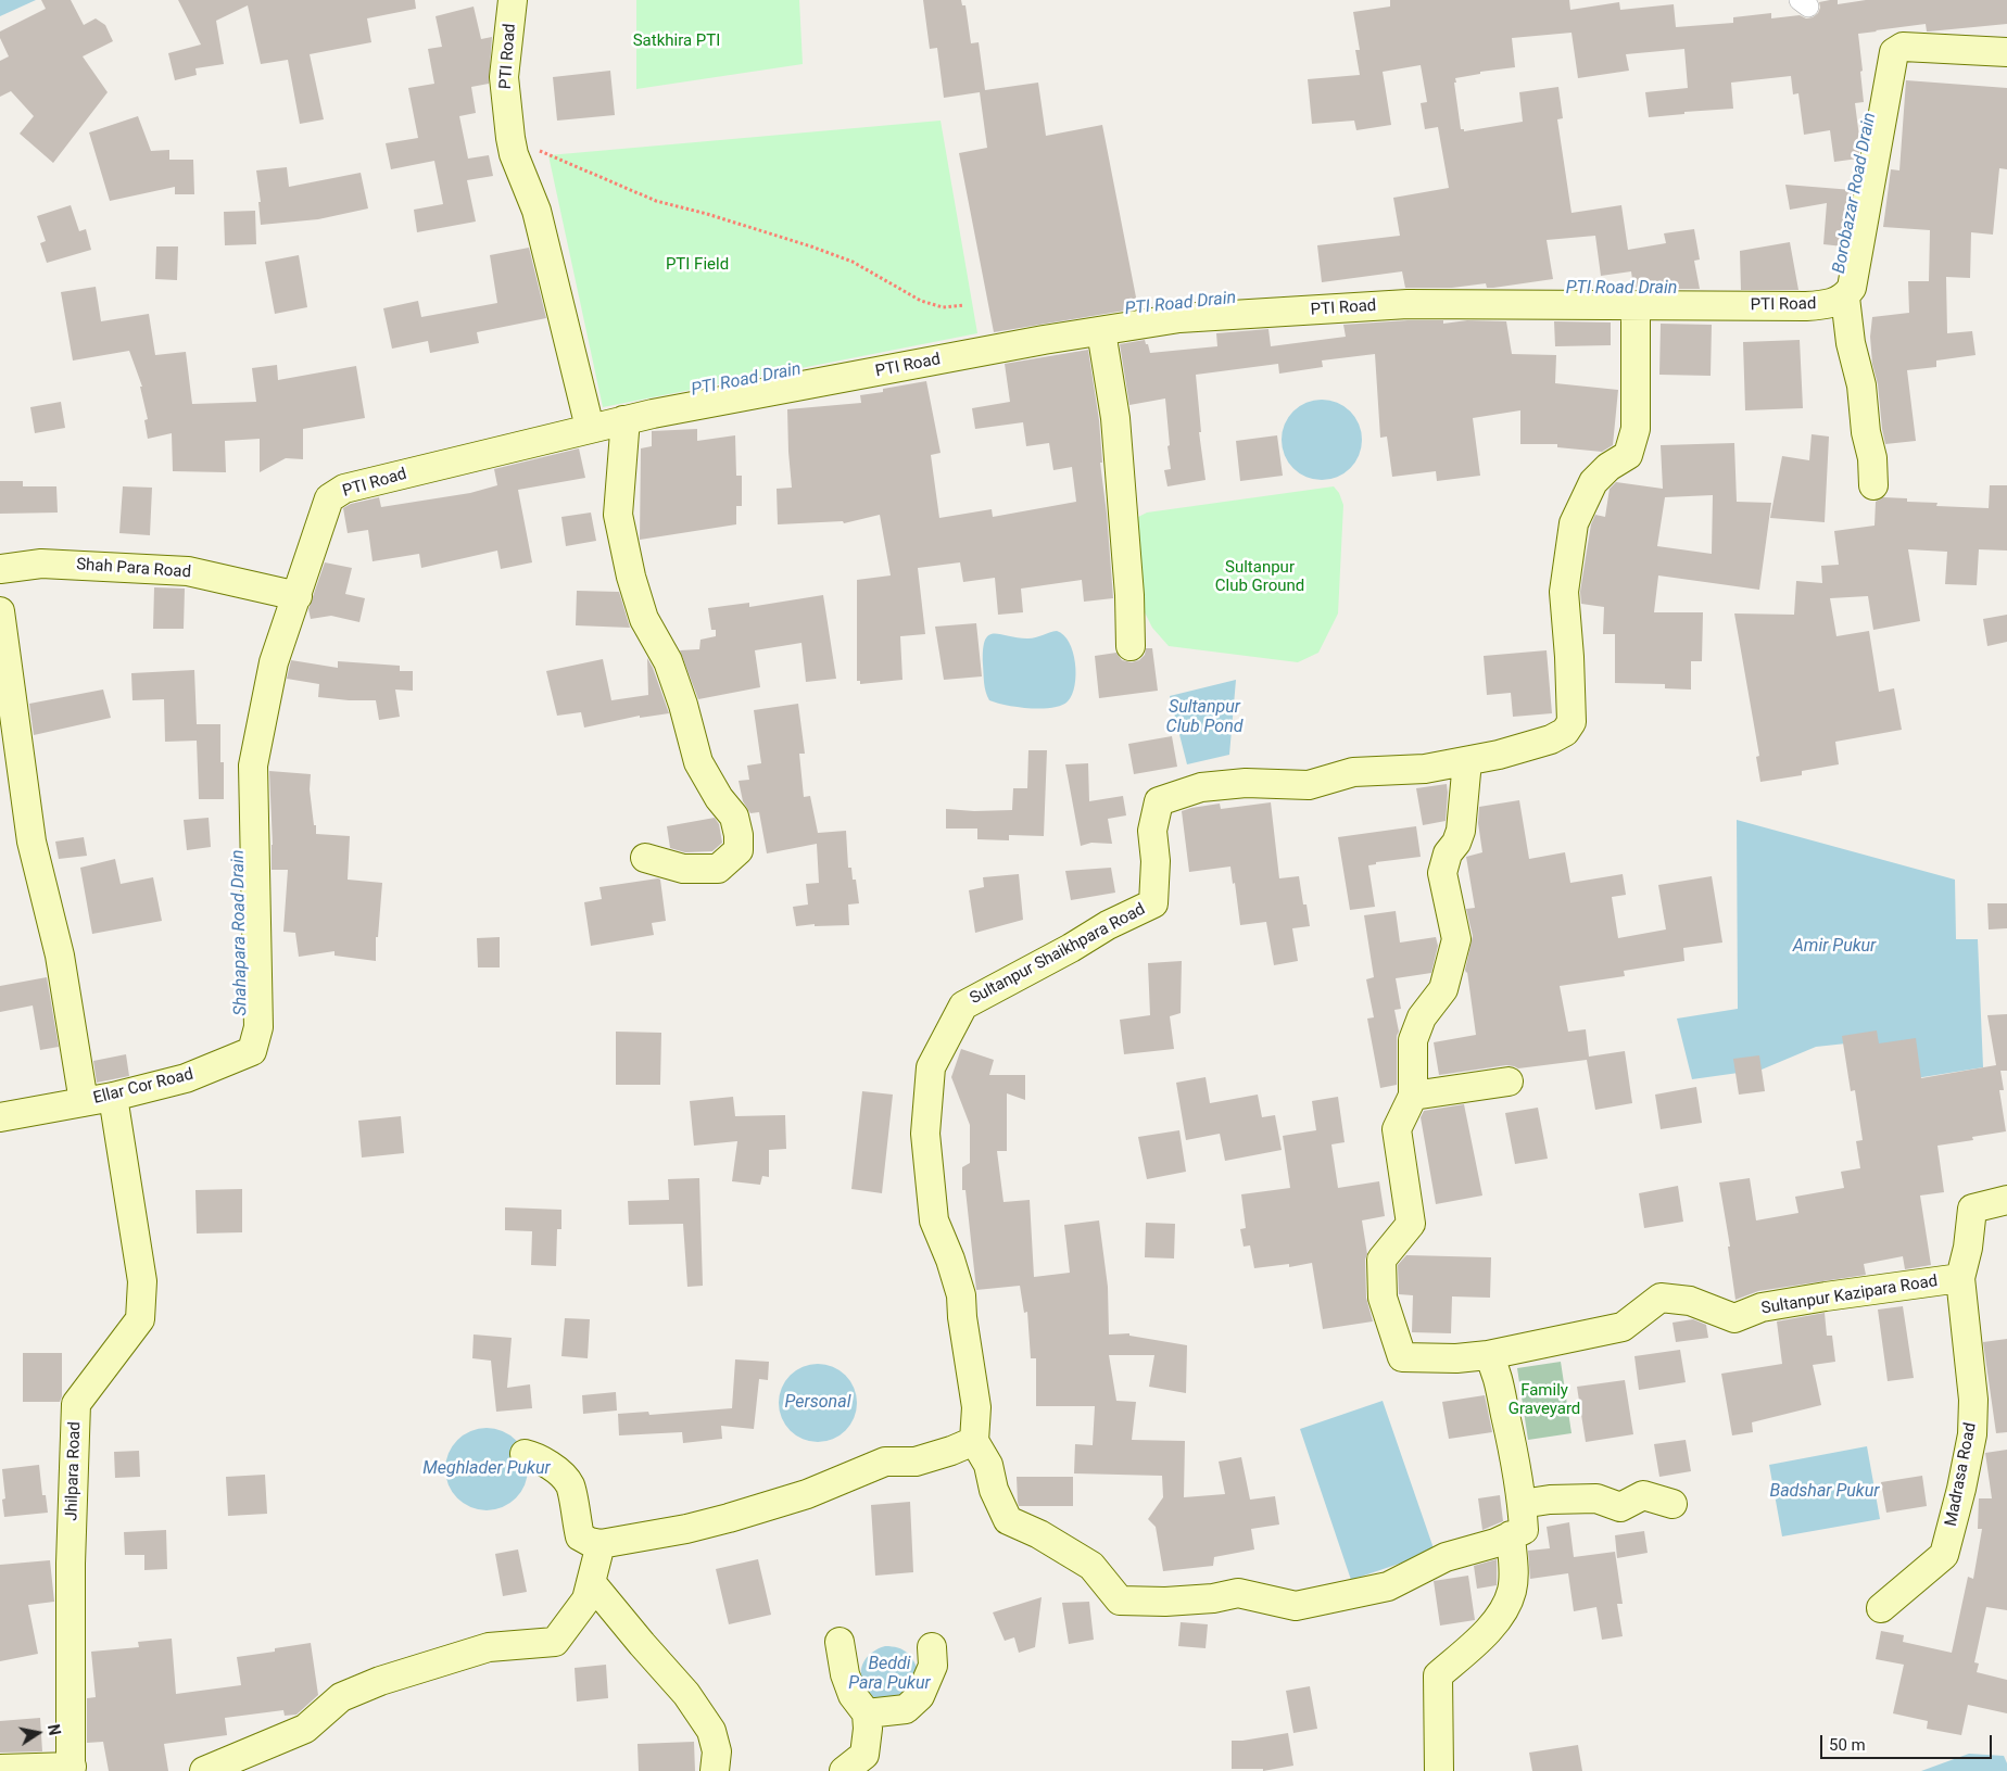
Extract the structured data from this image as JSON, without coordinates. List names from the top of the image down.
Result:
{
  "streets": {
    "street": [
      "PTI Road",
      "Shah Para Road",
      "Sultanpur Shaikhpara Road",
      "Ellar Cor Road",
      "Sultanpur Kazipara Road",
      "Jhilpara Road",
      "Madrasa Road"
    ]
  },
  "crossings": [
    ["PTI Road", "Shah Para Road"],
    ["PTI Road", "Sultanpur Shaikhpara Road"],
    ["PTI Road", "Ellar Cor Road"],
    ["Ellar Cor Road", "Jhilpara Road"],
    ["Sultanpur Kazipara Road", "Madrasa Road"]
  ],
  "water": [
    "Borobazar Road Drain",
    "PTI Road Drain",
    "Sultanpur Club Pond",
    "Shahapara Road Drain",
    "Amir Pukur",
    "Personal",
    "Meghlader Pukur",
    "Badshar Pukur",
    "Beddi Para Pukur"
  ],
  "parks": [
    "Satkhira PTI",
    "PTI Field",
    "Sultanpur Club Ground",
    "Family Graveyard"
  ],
  "scale_bar": "50 m",
  "north": "right"
}
